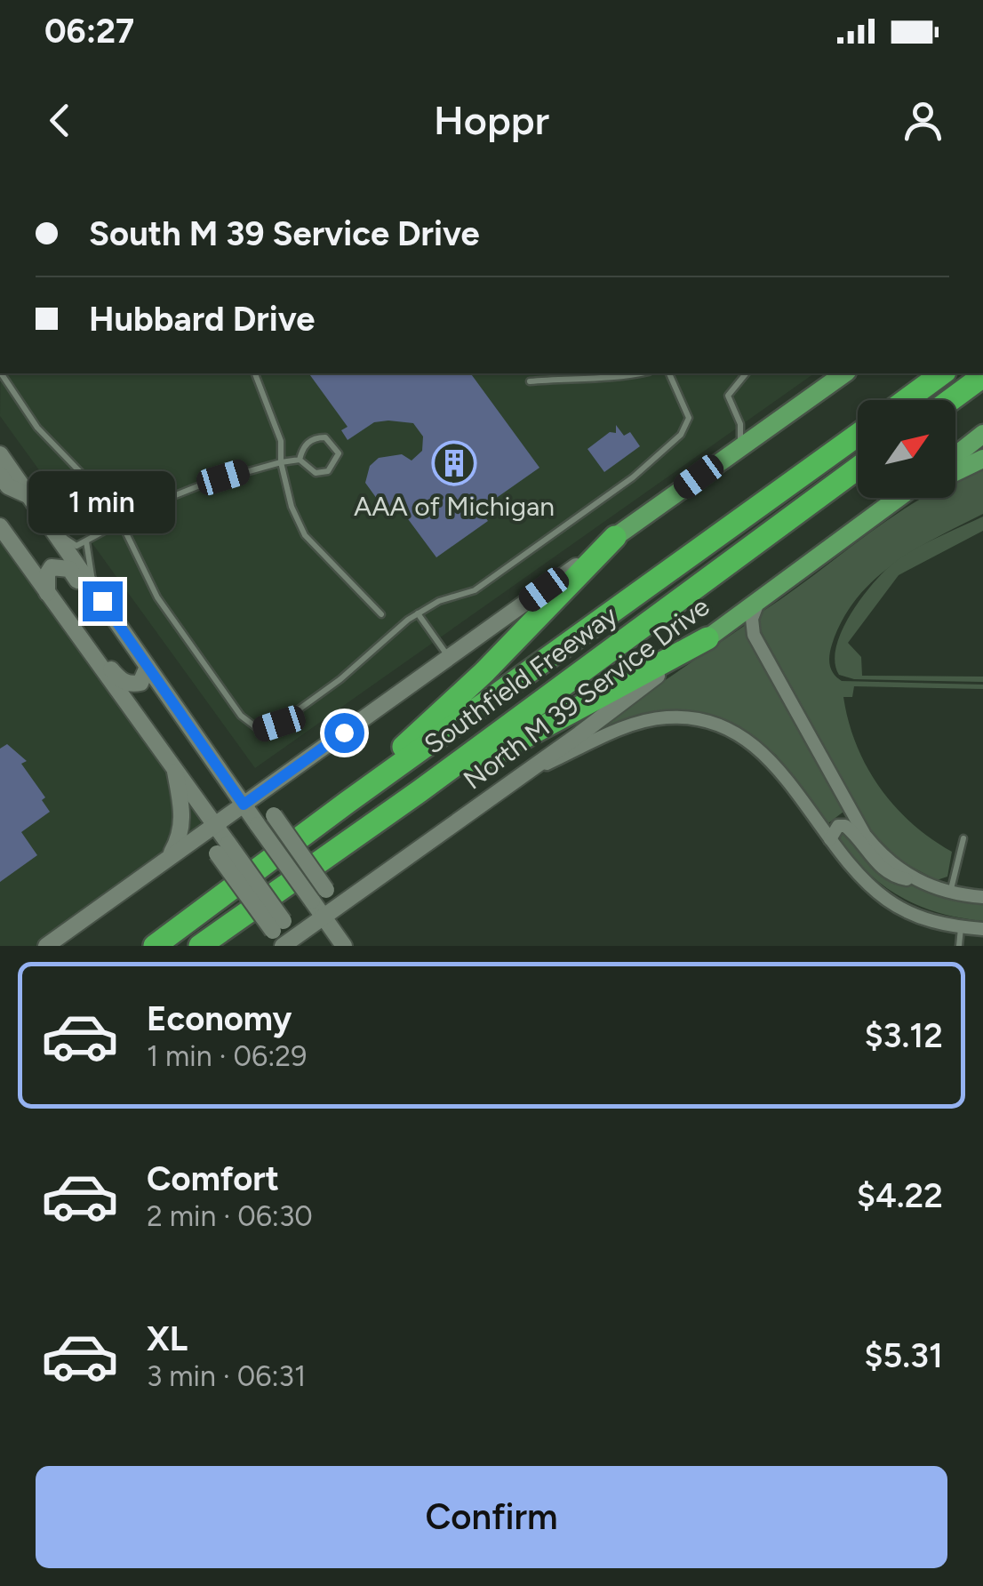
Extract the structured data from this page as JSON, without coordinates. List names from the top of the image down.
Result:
{
  "streets": {
    "highway": ["Southfield Freeway"],
    "main road": ["North M 39 Service Drive"]
  },
  "places": {
    "building": ["AAA of Michigan"]
  },
  "north": "top right",
  "page": {
    "status": "06:27",
    "header": "Hoppr",
    "banner": ["South M 39 Service Drive", "Hubbard Drive"],
    "bubble": "1 min",
    "list": [
      {
        "name": "Economy",
        "note": "1 min · 06:29",
        "value": "$3.12"
      },
      {
        "name": "Comfort",
        "note": "2 min · 06:30",
        "value": "$4.22"
      },
      {
        "name": "XL",
        "note": "3 min · 06:31",
        "value": "$5.31"
      }
    ],
    "buttons": "Confirm"
  }
}
